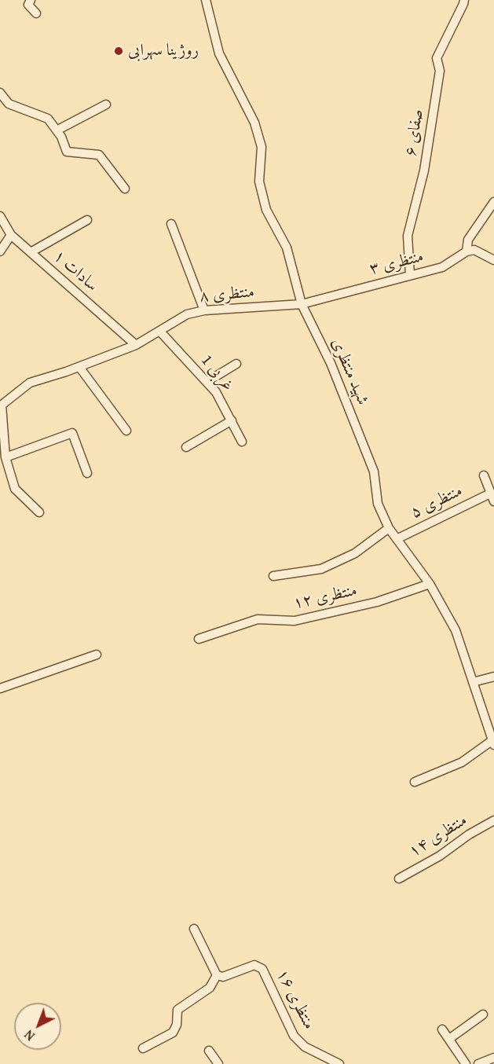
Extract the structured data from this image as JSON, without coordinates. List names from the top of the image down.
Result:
{
  "streets": {
    "street": [
      "صفای ۶",
      "منتظری ۳",
      "سادات ۱",
      "منتظری ۸",
      "شهید منتظری",
      "غربی 1",
      "منتظری ۵",
      "منتظری ۱۲",
      "منتظری ۱۴",
      "منتظری ۱۶"
    ]
  },
  "crossings": [
    ["صفای ۶", "منتظری ۳"],
    ["منتظری ۳", "منتظری ۸"],
    ["منتظری ۳", "شهید منتظری"],
    ["سادات ۱", "منتظری ۸"],
    ["منتظری ۸", "شهید منتظری"],
    ["منتظری ۸", "غربی 1"],
    ["شهید منتظری", "منتظری ۵"],
    ["شهید منتظری", "منتظری ۱۲"]
  ],
  "places": ["روژینا سهرابی"],
  "north": "bottom left"
}
